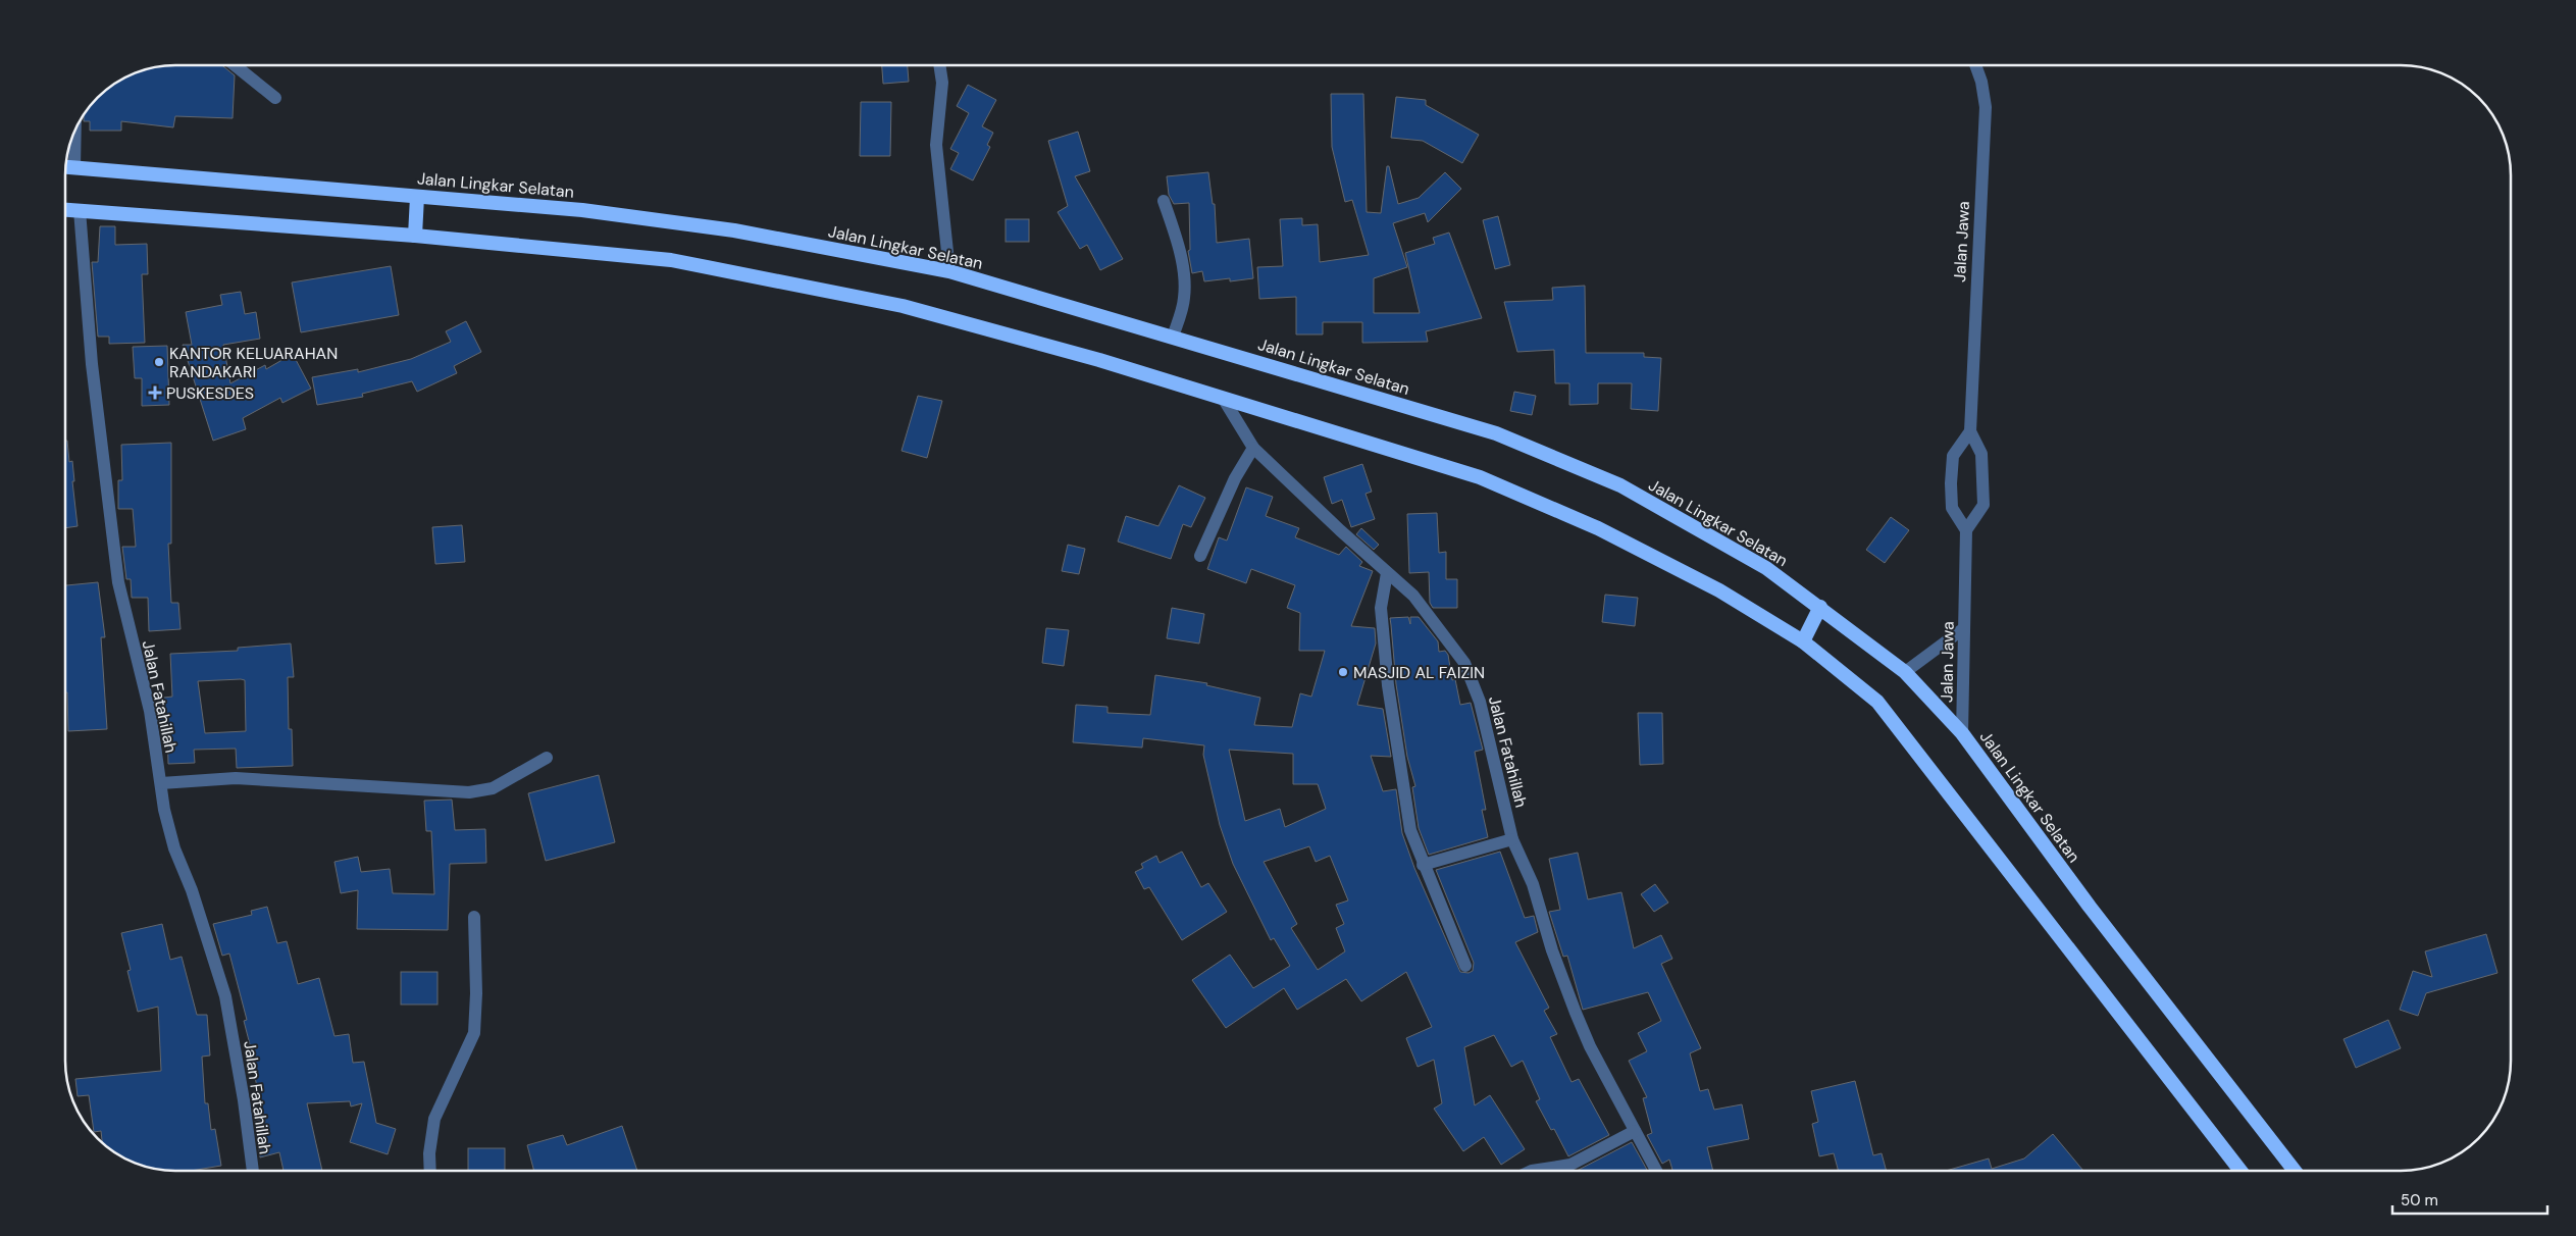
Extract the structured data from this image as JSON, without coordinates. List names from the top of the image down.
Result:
{
  "streets": {
    "highway": ["Jalan Lingkar Selatan"],
    "street": ["Jalan Jawa", "Jalan Fatahillah"]
  },
  "crossings": [
    ["Jalan Lingkar Selatan", "Jalan Jawa"]
  ],
  "places": {
    "other": ["KANTOR KELUARAHAN RANDAKARI", "MASJID AL FAIZIN"],
    "health": ["PUSKESDES"]
  },
  "scale_bar": "50 m"
}
